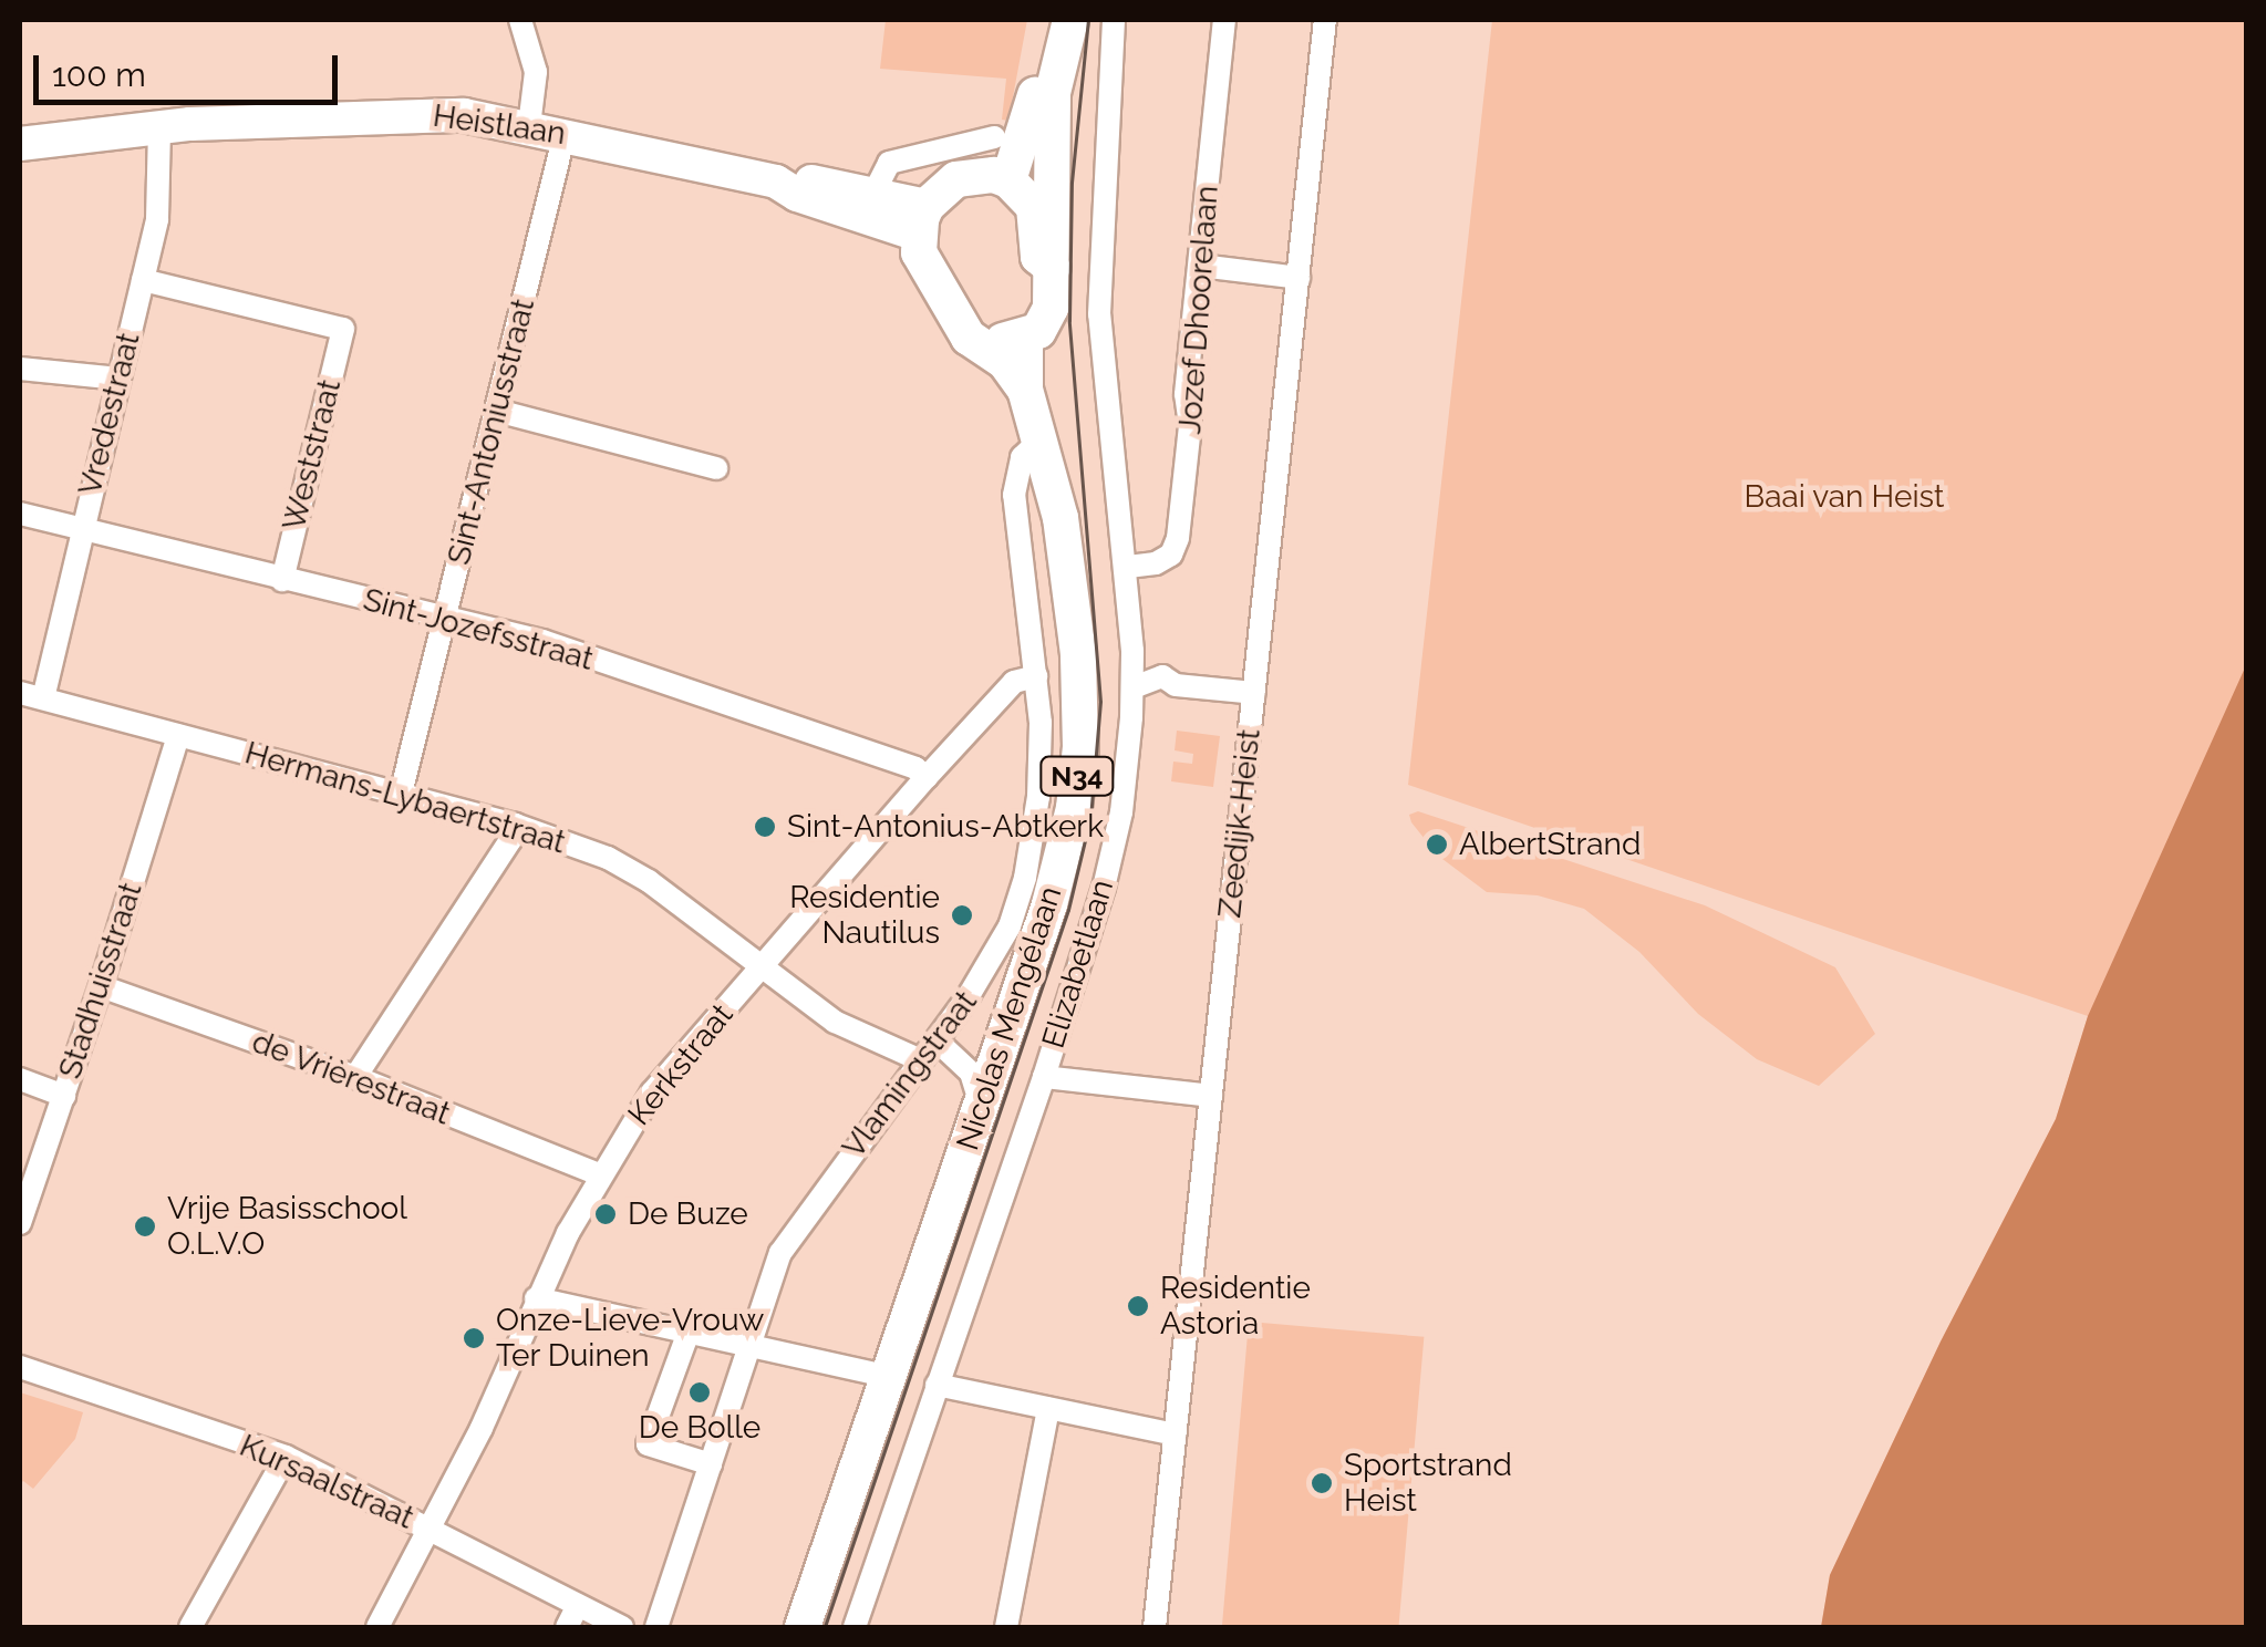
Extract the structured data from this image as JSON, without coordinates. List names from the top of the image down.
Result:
{
  "streets": {
    "main road": ["Heistlaan", "N34", "Nicolas Mengélaan"],
    "street": [
      "Jozef Dhoorelaan",
      "Vredestraat",
      "Sint-Antoniusstraat",
      "Weststraat",
      "Sint-Jozefsstraat",
      "Hermans-Lybaertstraat",
      "Zeedijk-Heist",
      "Elizabetlaan",
      "Stadhuisstraat",
      "Kerkstraat",
      "Vlamingstraat",
      "de Vrièrestraat",
      "Kursaalstraat"
    ]
  },
  "crossings": [
    ["Heistlaan", "Vredestraat"],
    ["Heistlaan", "Sint-Antoniusstraat"],
    ["Heistlaan", "N34"],
    ["Heistlaan", "Nicolas Mengélaan"],
    ["Jozef Dhoorelaan", "Elizabetlaan"],
    ["Vredestraat", "Weststraat"],
    ["Vredestraat", "Sint-Jozefsstraat"],
    ["Vredestraat", "Hermans-Lybaertstraat"],
    ["Sint-Antoniusstraat", "Sint-Jozefsstraat"],
    ["Sint-Antoniusstraat", "Hermans-Lybaertstraat"],
    ["Weststraat", "Sint-Jozefsstraat"],
    ["Sint-Jozefsstraat", "Kerkstraat"],
    ["N34", "Nicolas Mengélaan"],
    ["Hermans-Lybaertstraat", "Stadhuisstraat"],
    ["Hermans-Lybaertstraat", "Kerkstraat"],
    ["Hermans-Lybaertstraat", "Vlamingstraat"],
    ["Stadhuisstraat", "de Vrièrestraat"],
    ["Nicolas Mengélaan", "Vlamingstraat"],
    ["Kerkstraat", "Vlamingstraat"],
    ["Kerkstraat", "de Vrièrestraat"],
    ["Kerkstraat", "Kursaalstraat"]
  ],
  "parks": ["Baai van Heist"],
  "places": [
    "Sint-Antonius-Abtkerk",
    "AlbertStrand",
    "Residentie Nautilus",
    "De Buze",
    "Vrije Basisschool O.L.V.O",
    "Residentie Astoria",
    "Onze-Lieve-Vrouw Ter Duinen",
    "De Bolle",
    "Sportstrand Heist"
  ],
  "scale_bar": "100 m"
}
